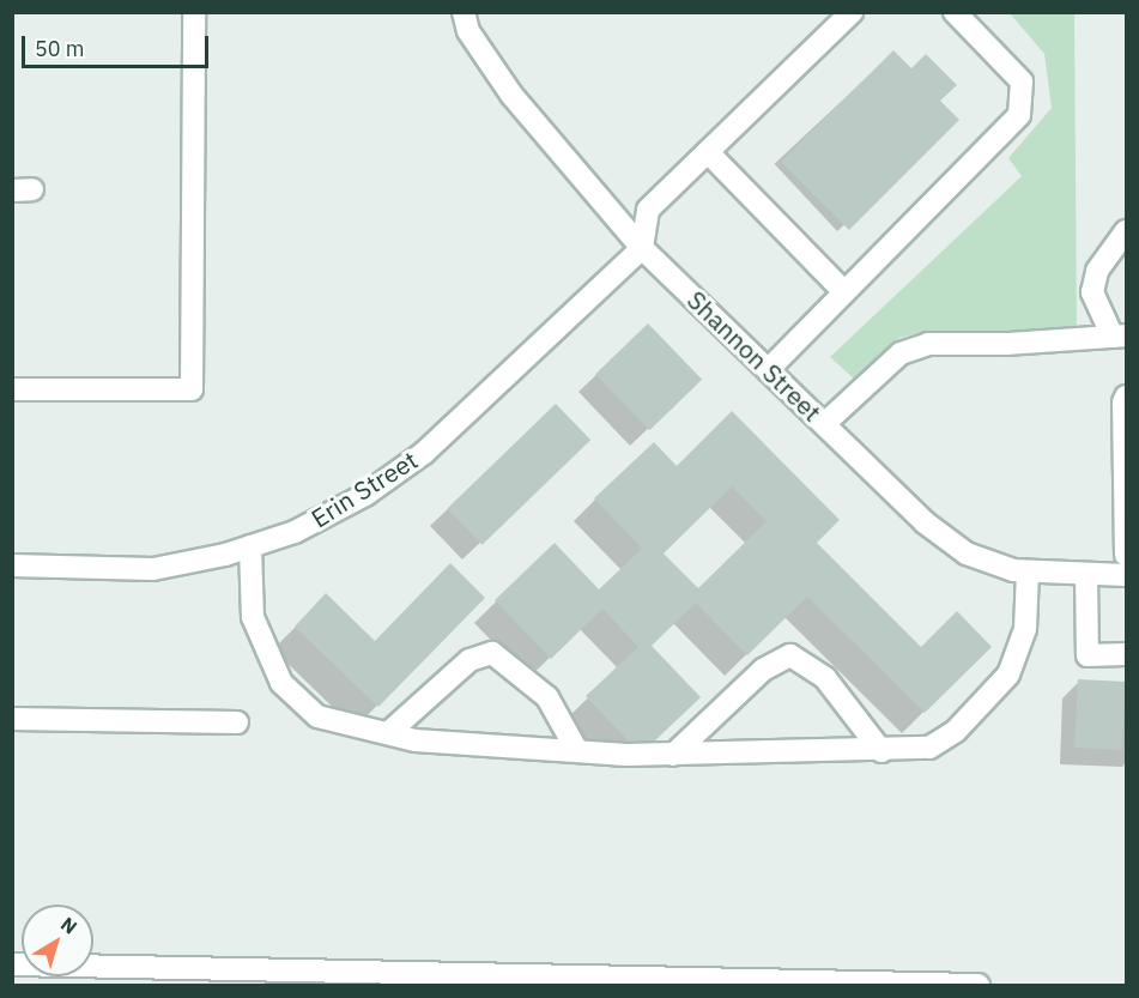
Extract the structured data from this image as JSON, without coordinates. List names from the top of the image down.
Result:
{
  "streets": {
    "street": ["Shannon Street", "Erin Street"]
  },
  "crossings": [
    ["Shannon Street", "Erin Street"]
  ],
  "scale_bar": "50 m",
  "north": "top right"
}
